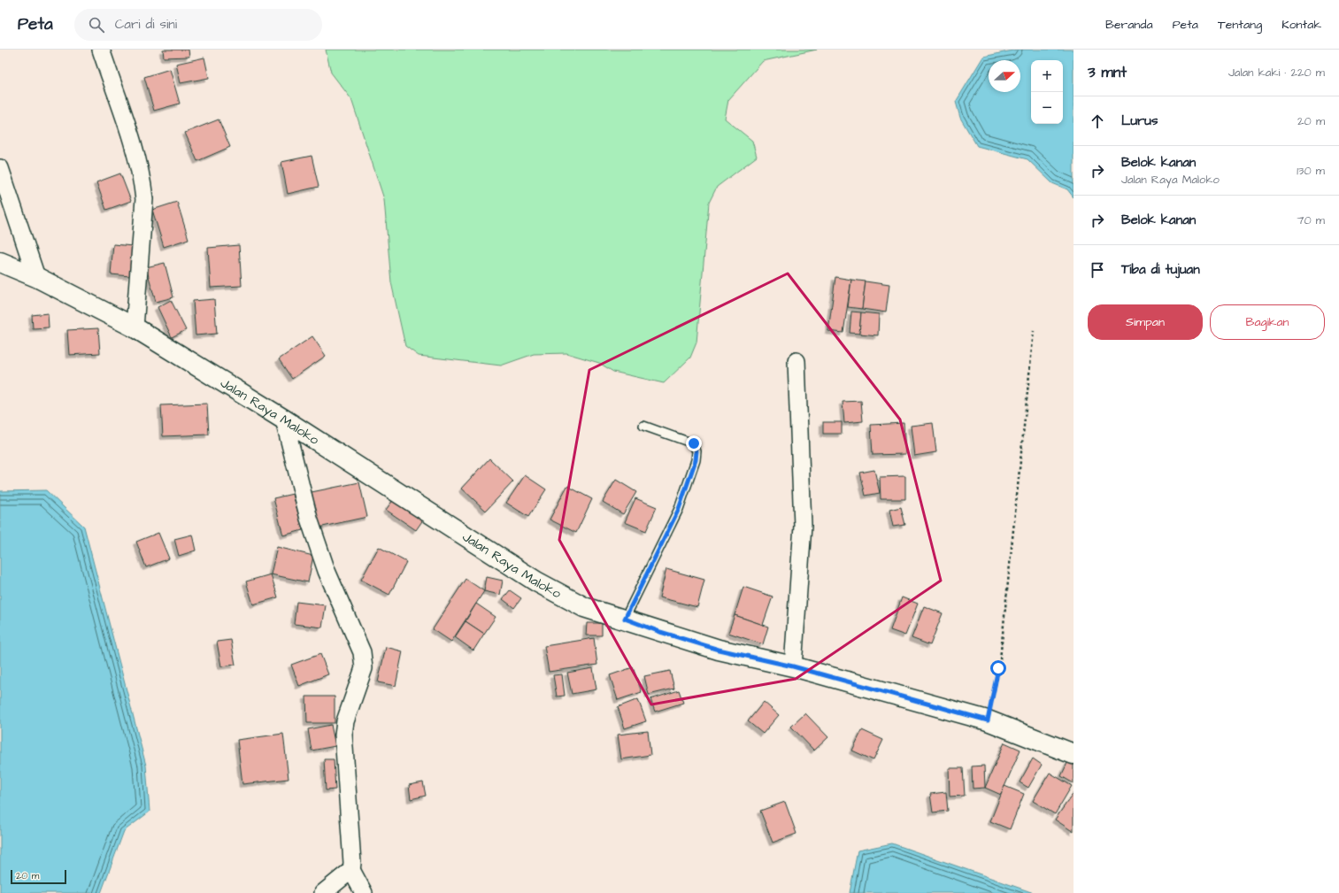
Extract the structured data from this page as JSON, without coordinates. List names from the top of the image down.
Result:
{
  "streets": {
    "street": ["Jalan Raya Maloko"]
  },
  "scale_bar": "20 m",
  "north": "right",
  "page": {
    "header": "Peta",
    "search": "Cari di sini",
    "nav": [
      "Beranda",
      "Peta",
      "Tentang",
      "Kontak"
    ],
    "heading": ["3 mnt", "Jalan kaki · 220 m"],
    "map_buttons": ["+", "−"],
    "list": [
      ["Lurus", "20 m"],
      ["Belok kanan", "Jalan Raya Maloko", "130 m"],
      ["Belok kanan", "70 m"],
      "Tiba di tujuan"
    ],
    "buttons": ["Simpan", "Bagikan"],
    "scale": "20 m"
  }
}
